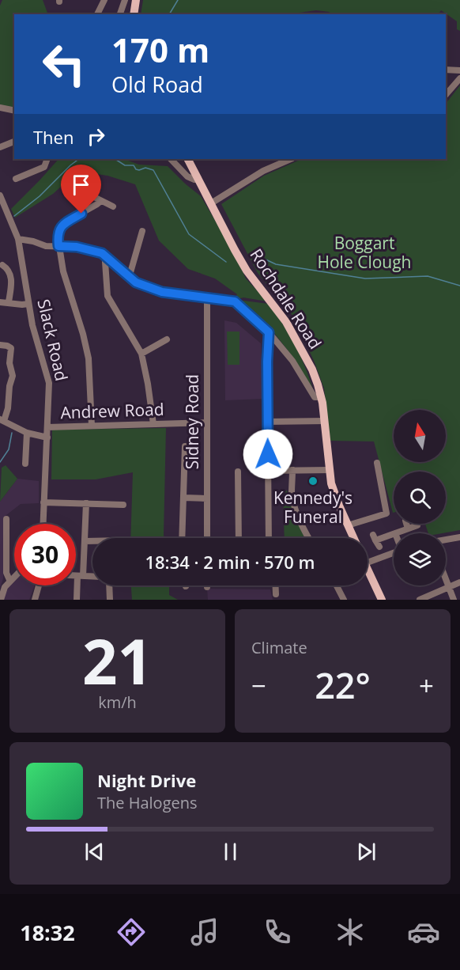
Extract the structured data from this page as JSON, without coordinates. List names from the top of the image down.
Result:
{
  "streets": {
    "main road": ["Rochdale Road"],
    "street": ["Slack Road", "Andrew Road", "Sidney Road"]
  },
  "crossings": [
    ["Slack Road", "Andrew Road"],
    ["Andrew Road", "Sidney Road"]
  ],
  "parks": ["Boggart Hole Clough"],
  "places": ["Kennedy's Funeral"],
  "north": "top",
  "page": {
    "turn": ["170 m", "Old Road"],
    "then": "Then",
    "limit": "30",
    "trip": "18:34 · 2 min · 570 m",
    "tile": [
      ["21", "km/h"],
      "Climate"
    ],
    "heat": ["−", "22°", "+"],
    "song": ["Night Drive", "The Halogens"],
    "tabs": "18:32"
  }
}
